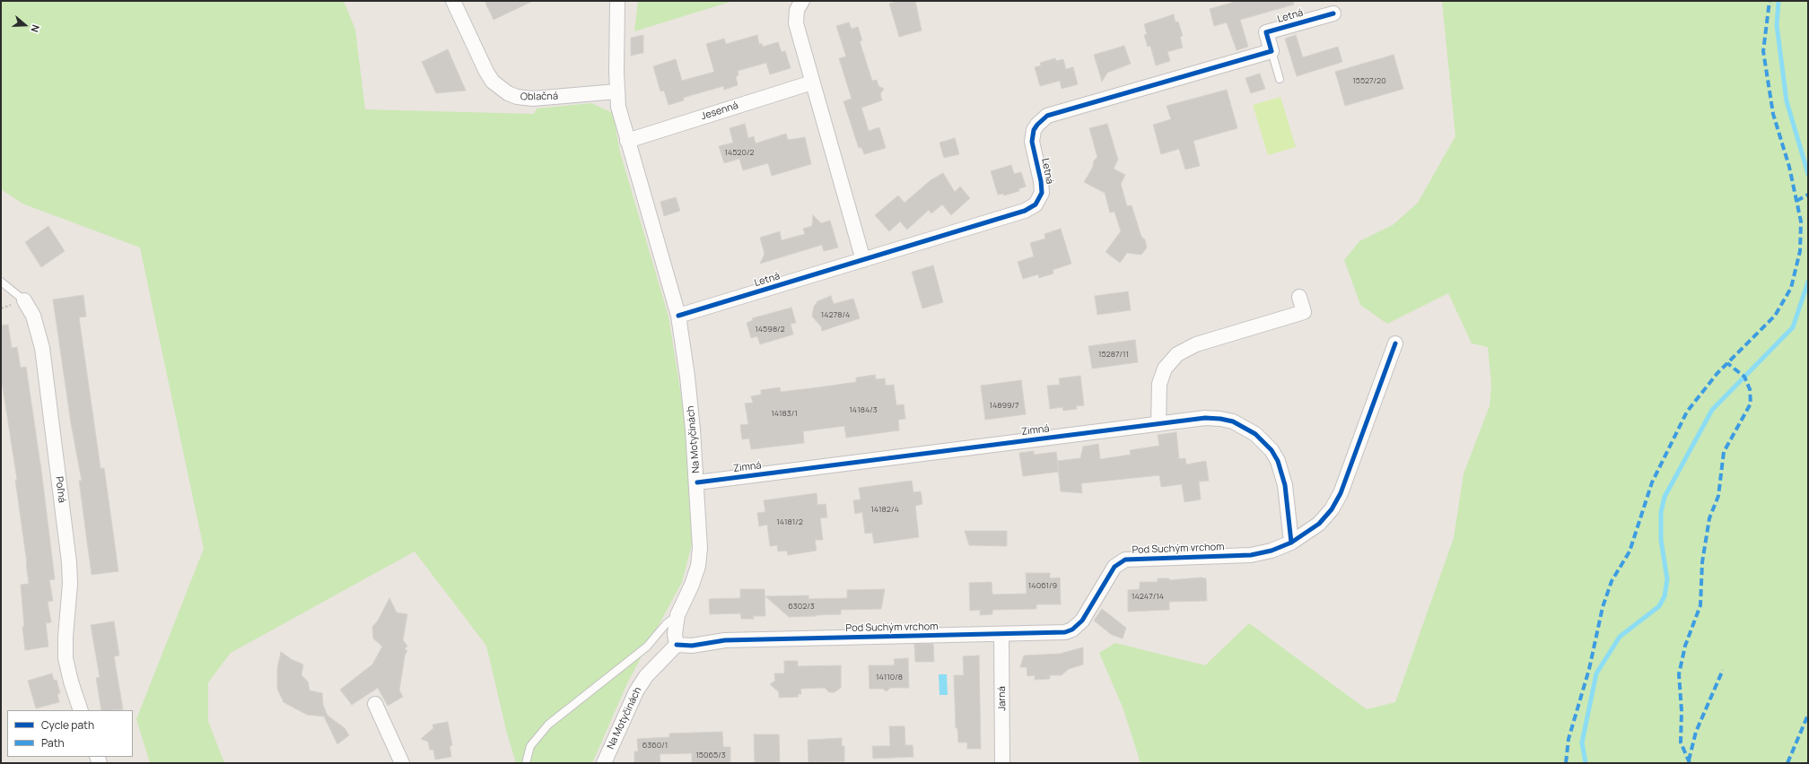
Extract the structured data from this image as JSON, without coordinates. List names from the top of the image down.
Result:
{
  "streets": {
    "street": [
      "Letná",
      "Oblačná",
      "Jesenná",
      "Zimná",
      "Na Motyčinách",
      "Poľná",
      "Pod Suchým vrchom",
      "Jarná"
    ]
  },
  "crossings": [
    ["Letná", "Na Motyčinách"],
    ["Oblačná", "Na Motyčinách"],
    ["Jesenná", "Na Motyčinách"],
    ["Zimná", "Na Motyčinách"],
    ["Zimná", "Pod Suchým vrchom"],
    ["Na Motyčinách", "Pod Suchým vrchom"],
    ["Pod Suchým vrchom", "Jarná"]
  ],
  "house_numbers": [
    "15527/20",
    "14520/2",
    "14278/4",
    "14598/2",
    "15287/11",
    "14899/7",
    "14184/3",
    "14183/1",
    "14182/4",
    "14181/2",
    "14061/9",
    "14247/14",
    "6302/3",
    "14110/8",
    "6360/1",
    "15065/3"
  ],
  "legend": ["Cycle path", "Path"],
  "north": "right"
}
